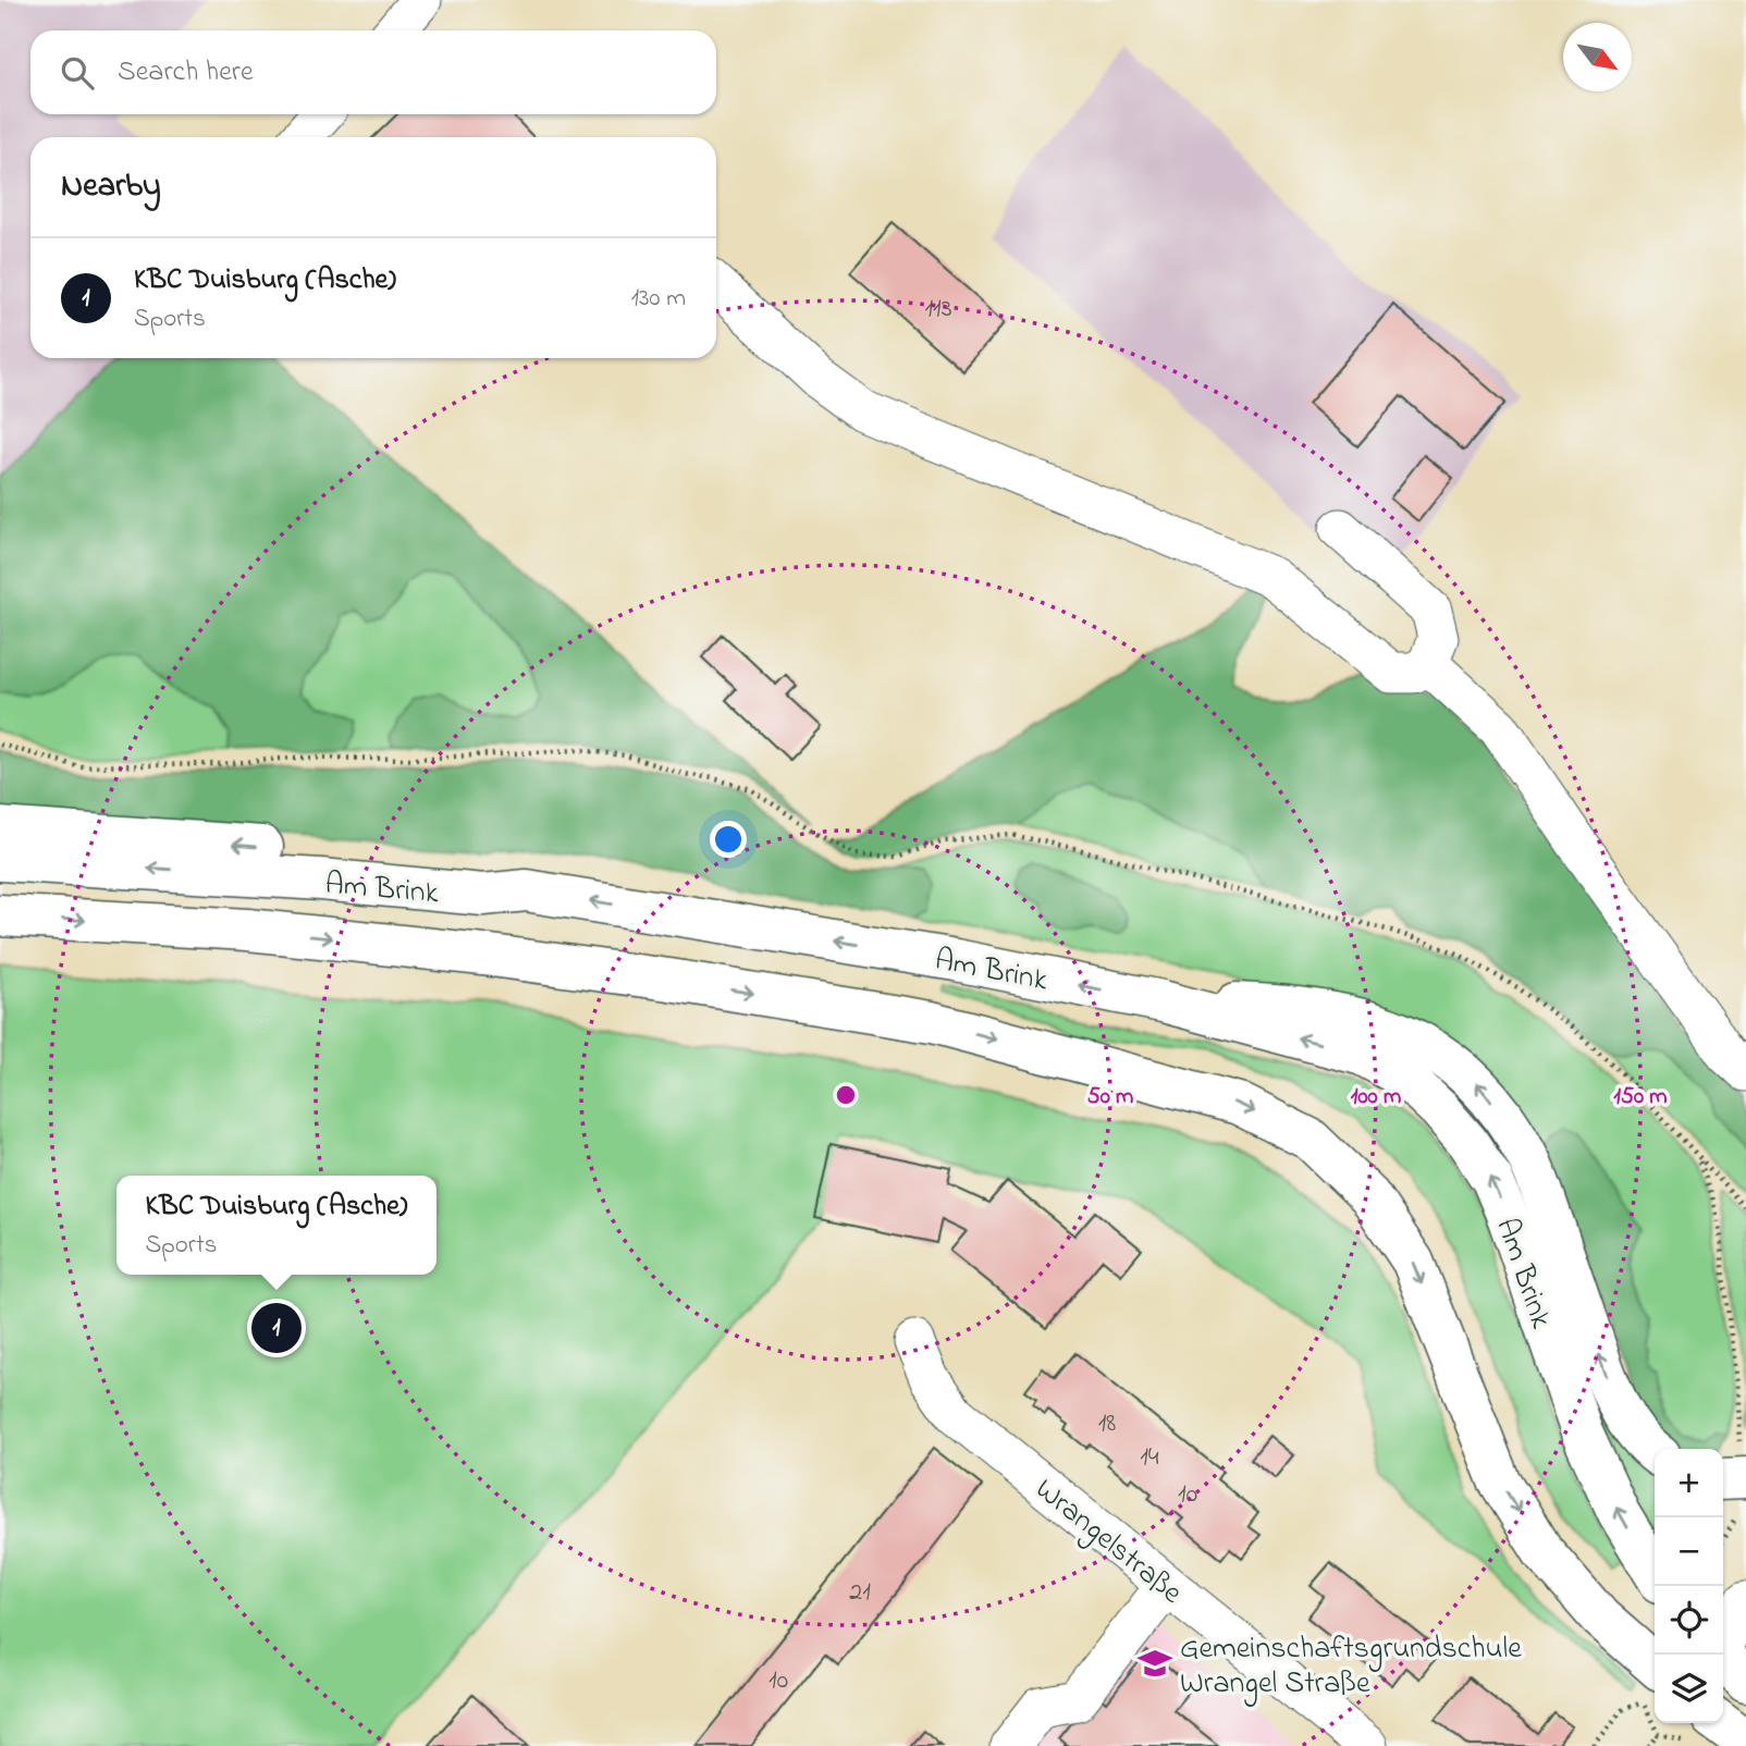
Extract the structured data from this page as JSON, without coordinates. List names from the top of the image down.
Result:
{
  "streets": {
    "main road": ["Am Brink"],
    "street": ["Wrangelstraße"]
  },
  "places": {
    "school or university": ["Gemeinschaftsgrundschule Wrangel Straße"]
  },
  "house_numbers": [
    "113",
    "18",
    "14",
    "10",
    "21",
    "10"
  ],
  "north": "bottom right",
  "page": {
    "search": "Search here",
    "heading": "Nearby",
    "list": [
      {
        "mark": "1",
        "name": "KBC Duisburg (Asche)",
        "note": "Sports",
        "value": "130 m"
      }
    ],
    "popup": ["KBC Duisburg (Asche)", "Sports"],
    "pins": "1",
    "map_buttons": ["+", "−"]
  },
  "rings": ["50 m", "100 m", "150 m"]
}
